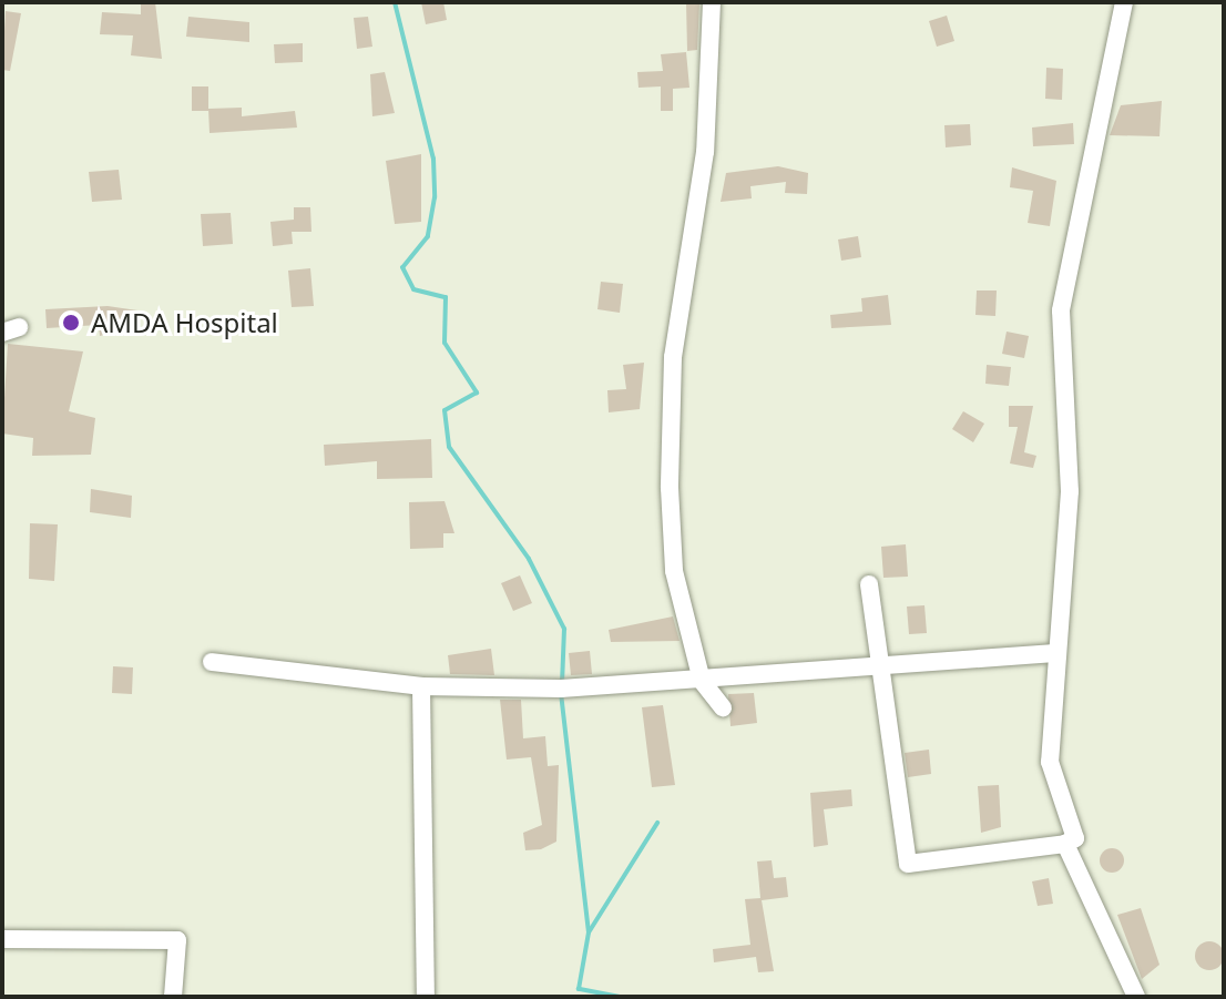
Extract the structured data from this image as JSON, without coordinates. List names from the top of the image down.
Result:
{
  "places": ["AMDA Hospital"]
}
